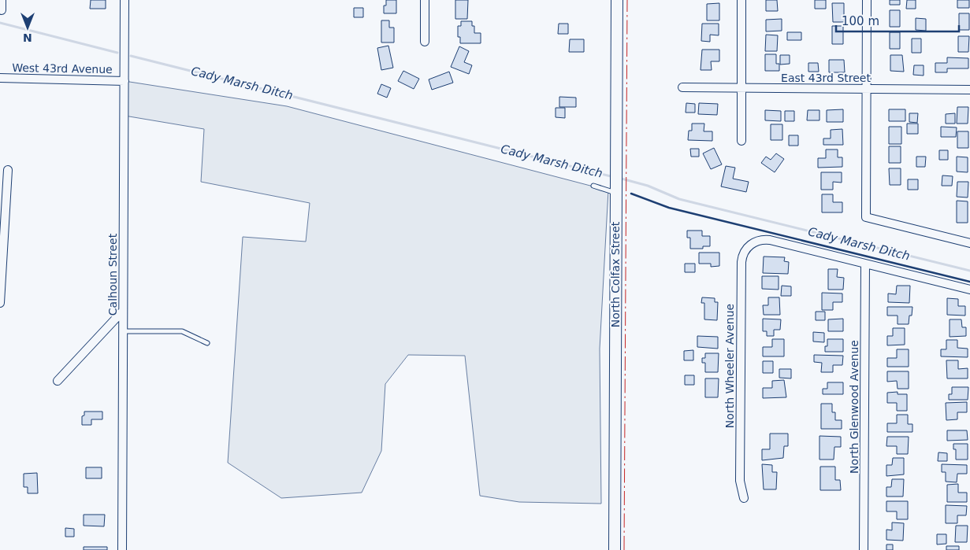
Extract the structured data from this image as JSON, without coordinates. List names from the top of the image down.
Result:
{
  "streets": {
    "street": [
      "West 43rd Avenue",
      "East 43rd Street",
      "Calhoun Street",
      "North Colfax Street",
      "North Wheeler Avenue",
      "North Glenwood Avenue"
    ]
  },
  "crossings": [
    ["West 43rd Avenue", "Calhoun Street"],
    ["North Wheeler Avenue", "North Glenwood Avenue"]
  ],
  "water": ["Cady Marsh Ditch"],
  "scale_bar": "100 m",
  "north": "bottom"
}
